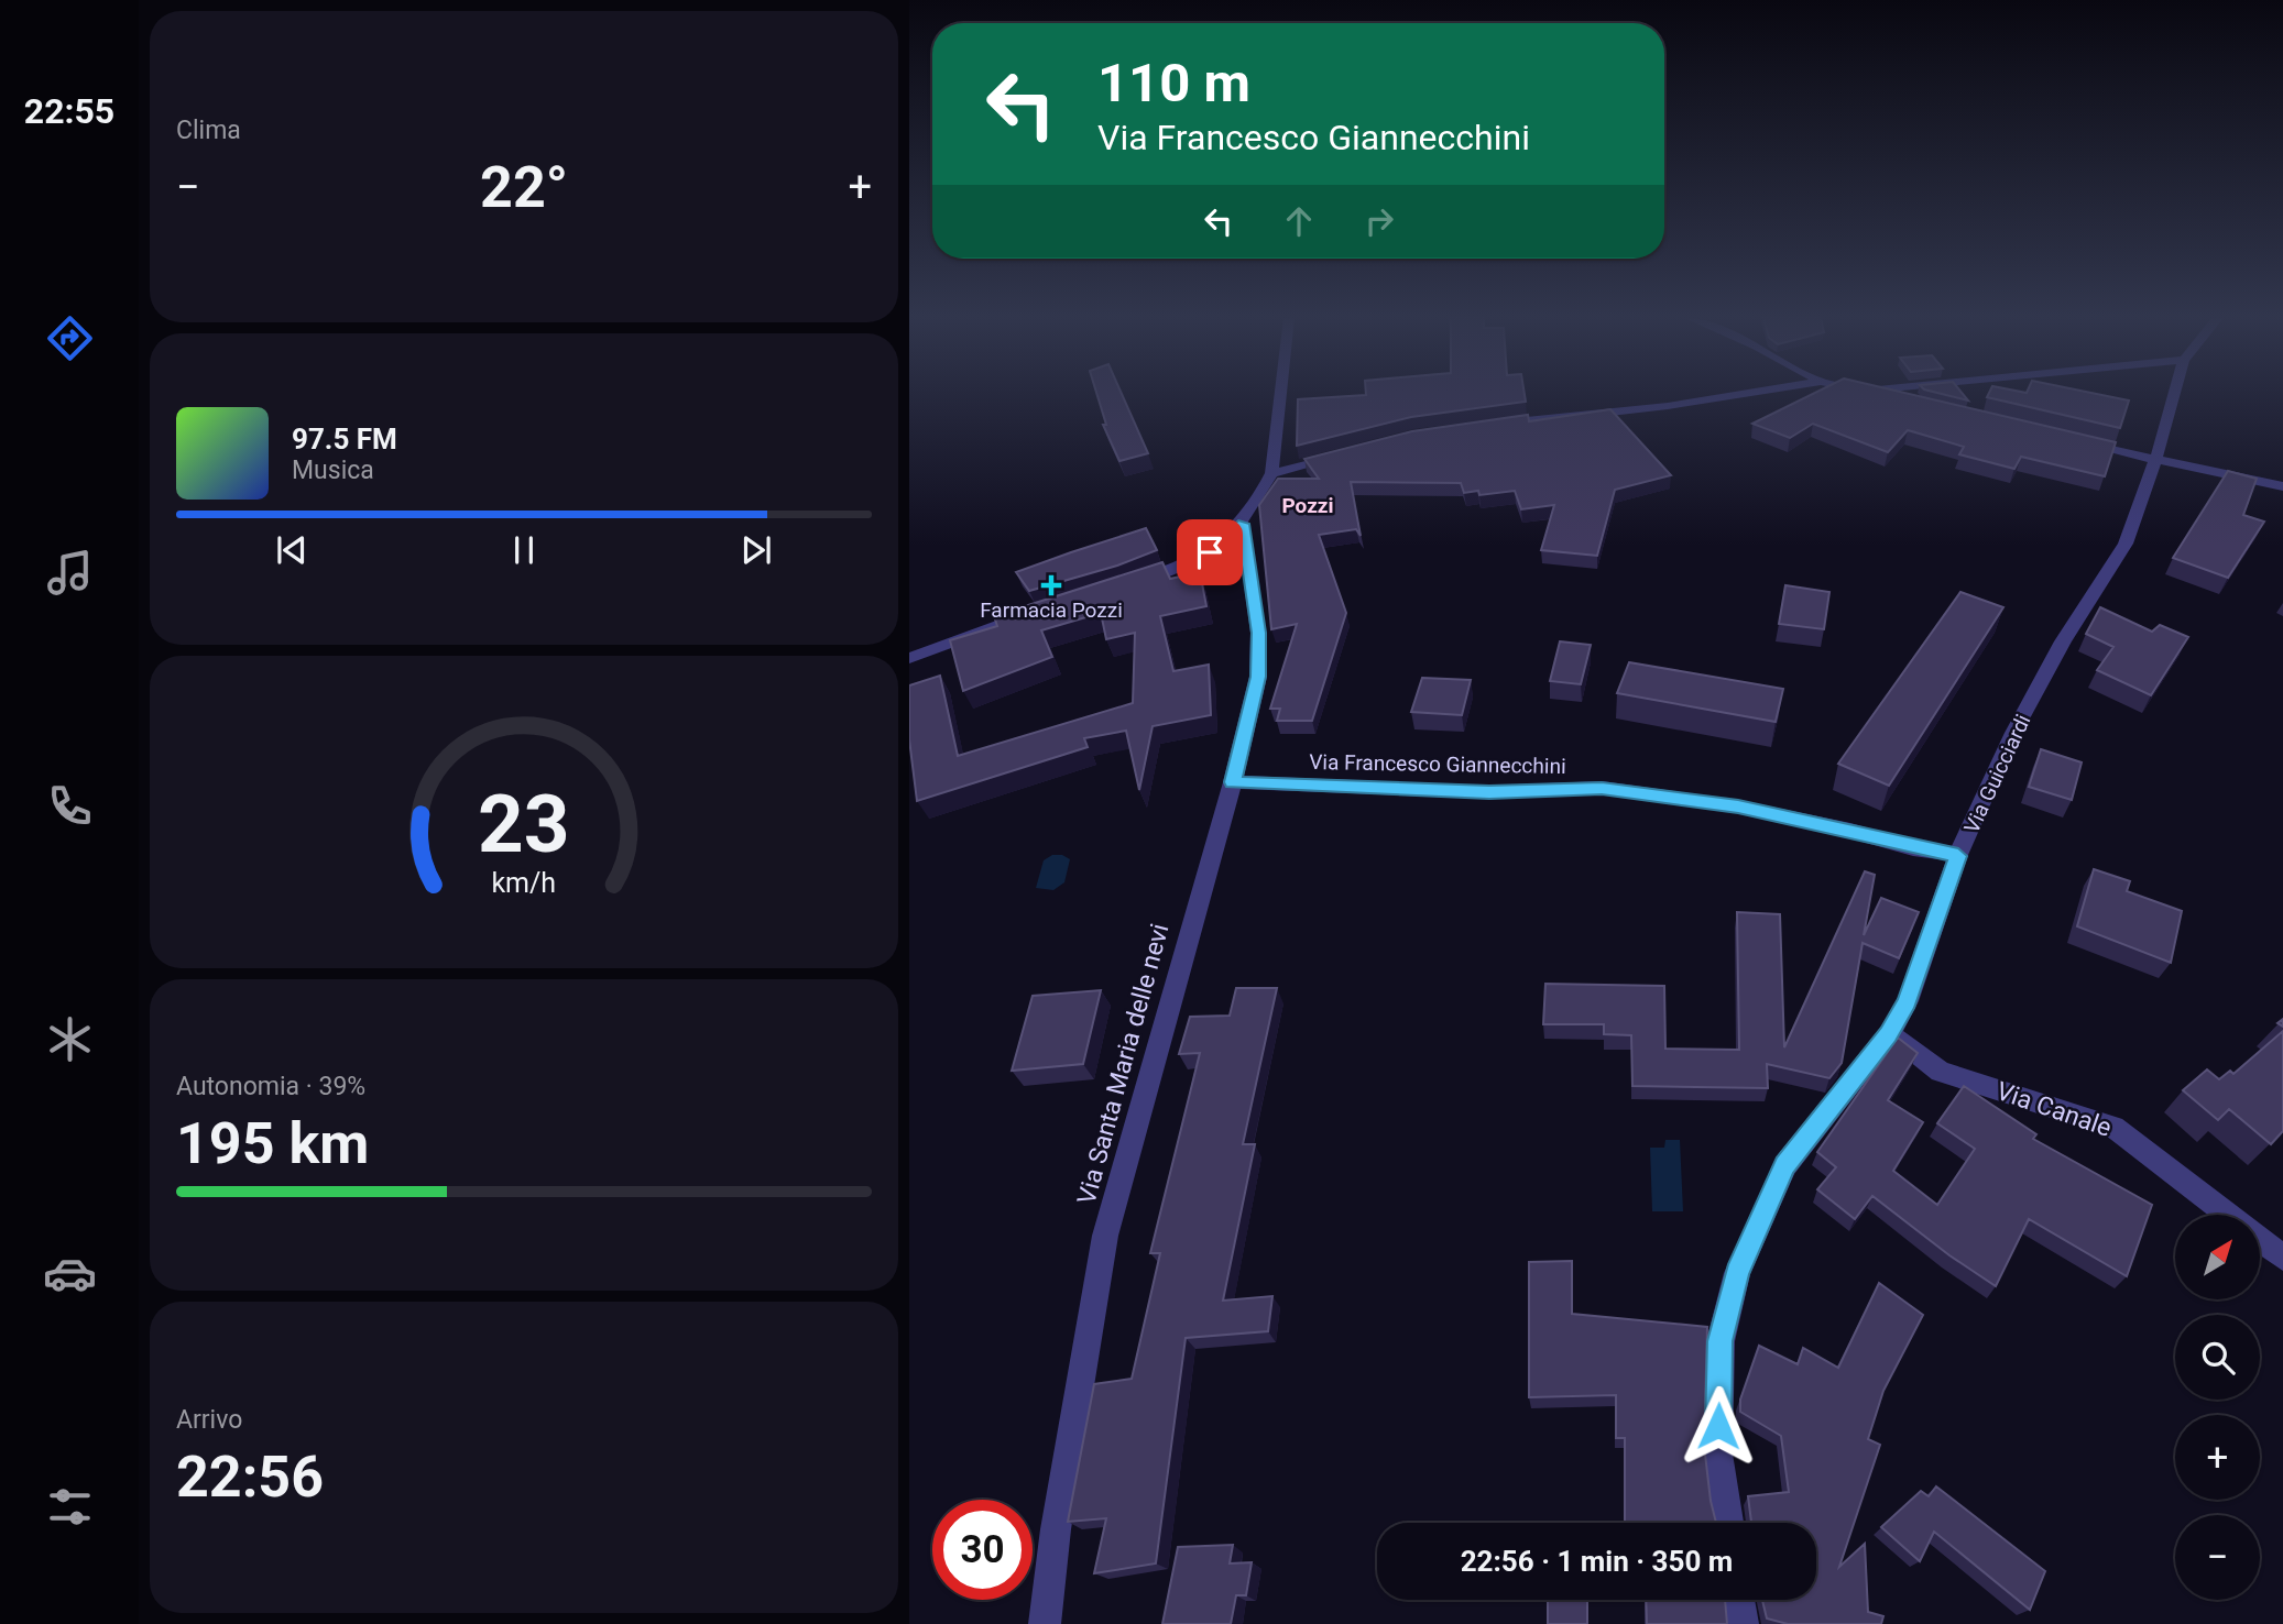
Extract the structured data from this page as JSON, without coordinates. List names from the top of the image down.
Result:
{
  "streets": {
    "street": [
      "Via Francesco Giannecchini",
      "Via Guicciardi",
      "Via Santa Maria delle nevi",
      "Via Canale"
    ]
  },
  "crossings": [
    ["Via Francesco Giannecchini", "Via Guicciardi"],
    ["Via Francesco Giannecchini", "Via Santa Maria delle nevi"],
    ["Via Guicciardi", "Via Canale"]
  ],
  "districts": ["Pozzi"],
  "places": {
    "health": ["Farmacia Pozzi"]
  },
  "north": "top right",
  "page": {
    "tabs": "22:55",
    "tile": [
      "Clima",
      ["Autonomia · 39%", "195 km"],
      ["Arrivo", "22:56"]
    ],
    "turn": ["110 m", "Via Francesco Giannecchini"],
    "heat": ["−", "22°", "+"],
    "song": ["97.5 FM", "Musica"],
    "map_buttons": ["+", "−"],
    "limit": "30",
    "trip": "22:56 · 1 min · 350 m",
    "gauge": ["23", "km/h"]
  }
}
